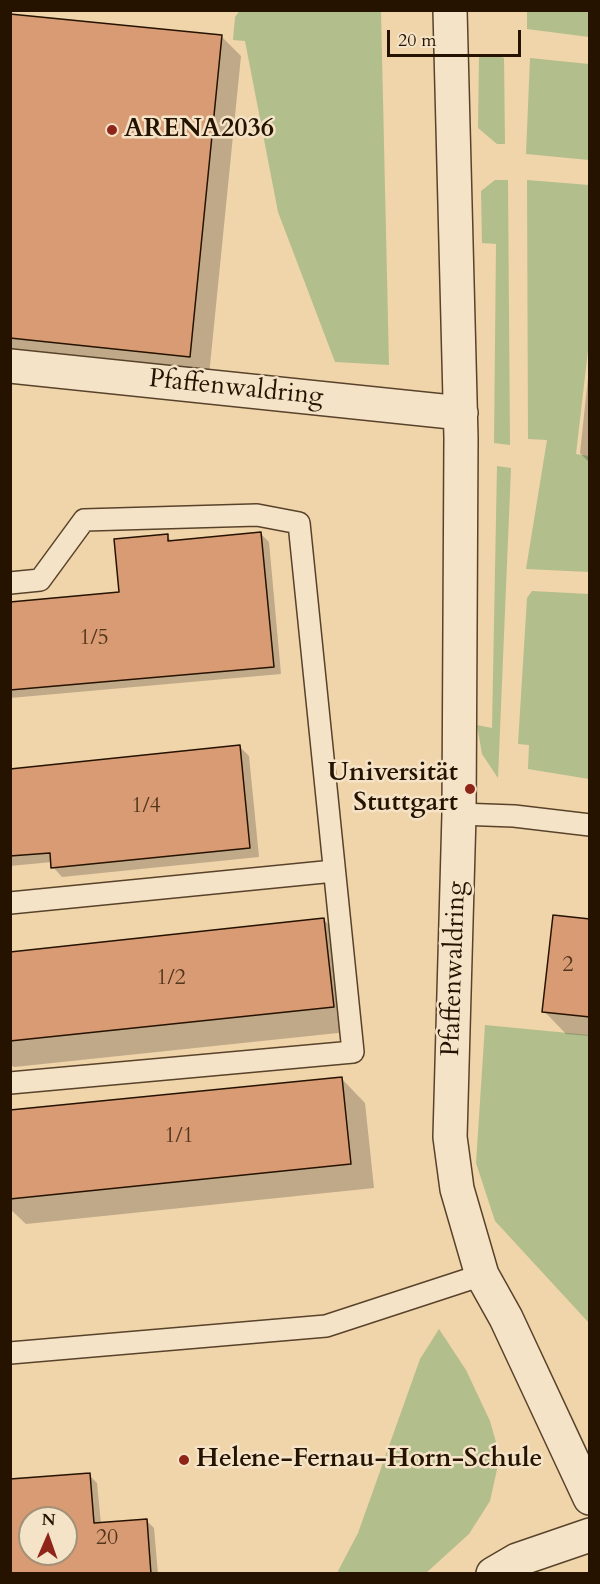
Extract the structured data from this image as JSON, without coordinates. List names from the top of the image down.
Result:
{
  "streets": {
    "street": ["Pfaffenwaldring"]
  },
  "places": ["ARENA2036", "Universität Stuttgart", "Helene-Fernau-Horn-Schule"],
  "house_numbers": [
    "1/5",
    "1/4",
    "2",
    "1/2",
    "1/1",
    "20"
  ],
  "scale_bar": "20 m",
  "north": "top"
}
